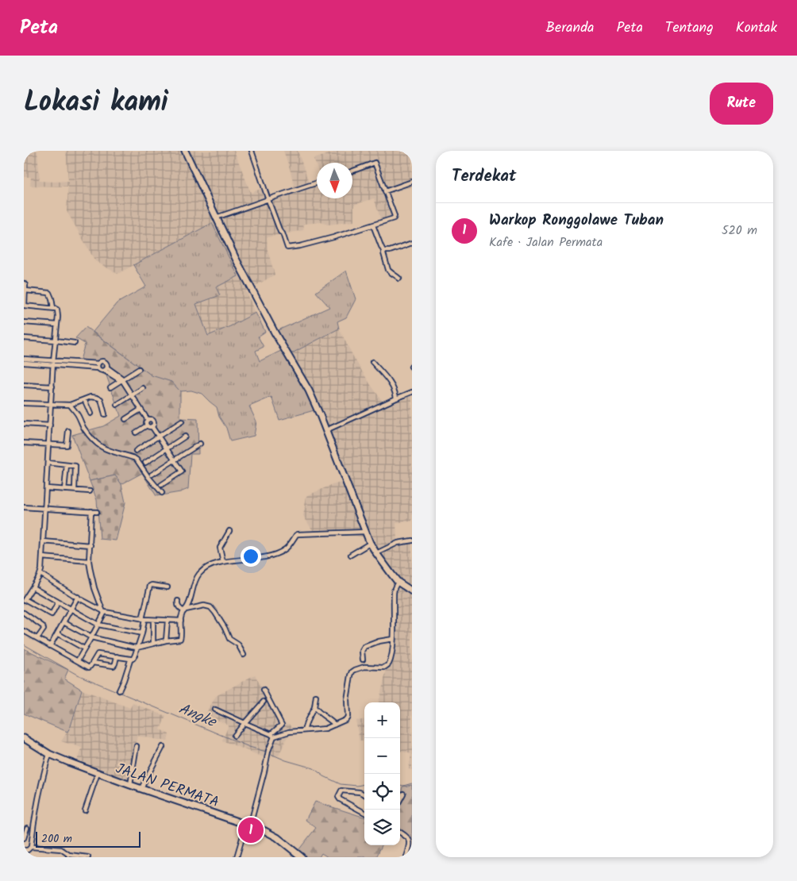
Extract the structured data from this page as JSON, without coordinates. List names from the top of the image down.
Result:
{
  "streets": {
    "main road": ["JALAN PERMATA"]
  },
  "water": ["Angke"],
  "scale_bar": "200 m",
  "north": "bottom",
  "page": {
    "header": "Peta",
    "nav": [
      "Beranda",
      "Peta",
      "Tentang",
      "Kontak"
    ],
    "title": "Lokasi kami",
    "buttons": "Rute",
    "heading": "Terdekat",
    "list": [
      {
        "mark": "1",
        "name": "Warkop Ronggolawe Tuban",
        "note": "Kafe · Jalan Permata",
        "value": "520 m"
      }
    ],
    "map_buttons": ["+", "−"],
    "pins": "1",
    "scale": "200 m"
  }
}
